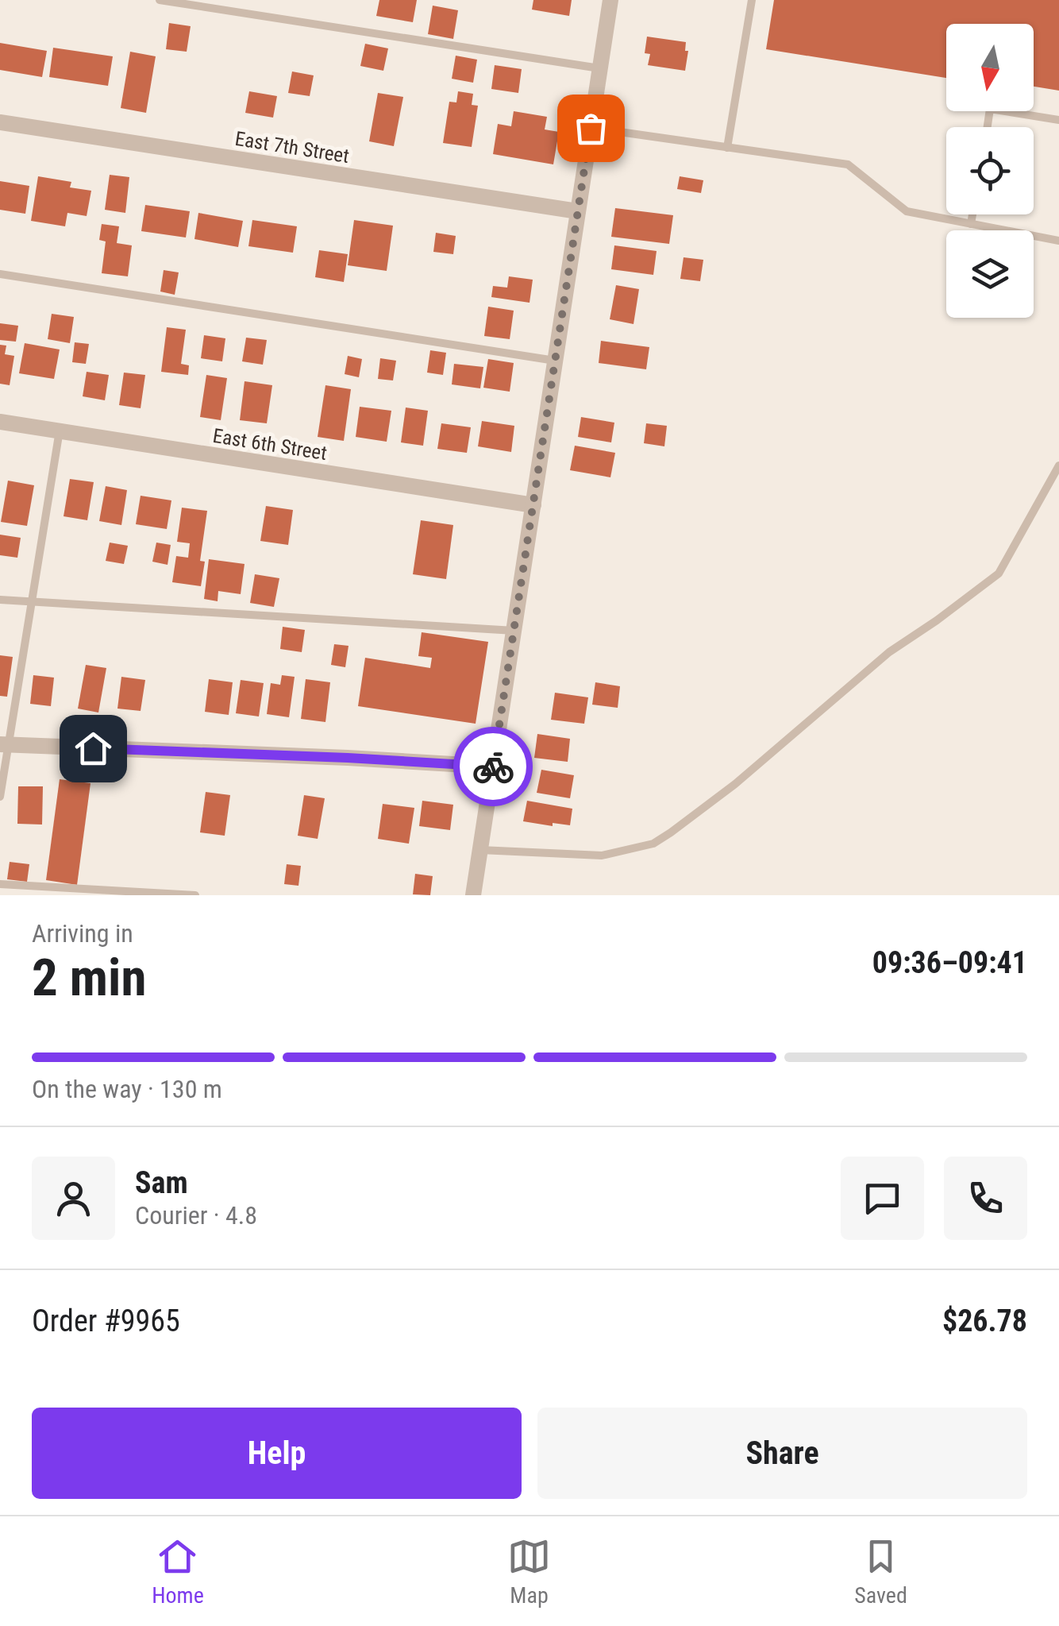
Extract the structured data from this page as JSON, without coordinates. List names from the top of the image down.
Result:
{
  "streets": {
    "street": ["East 7th Street", "East 6th Street"]
  },
  "north": "bottom",
  "page": {
    "heading": ["2 min", "Arriving in", "09:36–09:41"],
    "panel": [
      "Sam",
      "Courier · 4.8",
      "Order #9965",
      "$26.78"
    ],
    "bar": "On the way · 130 m",
    "buttons": ["Help", "Share"],
    "tabs": ["Home", "Map", "Saved"]
  }
}
